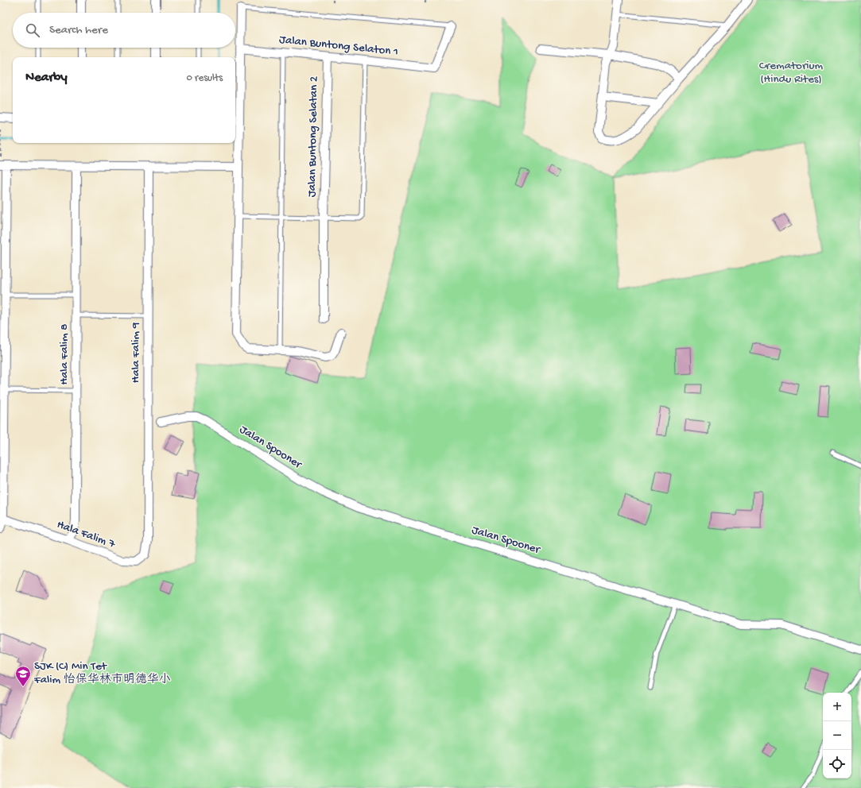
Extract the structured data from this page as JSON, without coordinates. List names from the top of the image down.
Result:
{
  "streets": {
    "street": [
      "Jalan Buntong Selaton 1",
      "Jalan Buntong Selatan 2",
      "Hala Falim 9",
      "Hala Falim 8",
      "Jalan Spooner",
      "Hala Falim 7"
    ]
  },
  "crossings": [
    ["Jalan Buntong Selaton 1", "Jalan Buntong Selatan 2"],
    ["Hala Falim 9", "Hala Falim 7"],
    ["Hala Falim 8", "Hala Falim 7"]
  ],
  "parks": ["Crematorium (Hindu Rites)"],
  "places": {
    "school or university": ["SJK (C) Min Tet Falim 怡保华林市明德华小"]
  },
  "page": {
    "search": "Search here",
    "heading": ["Nearby", "0 results"],
    "map_buttons": ["+", "−"]
  }
}
